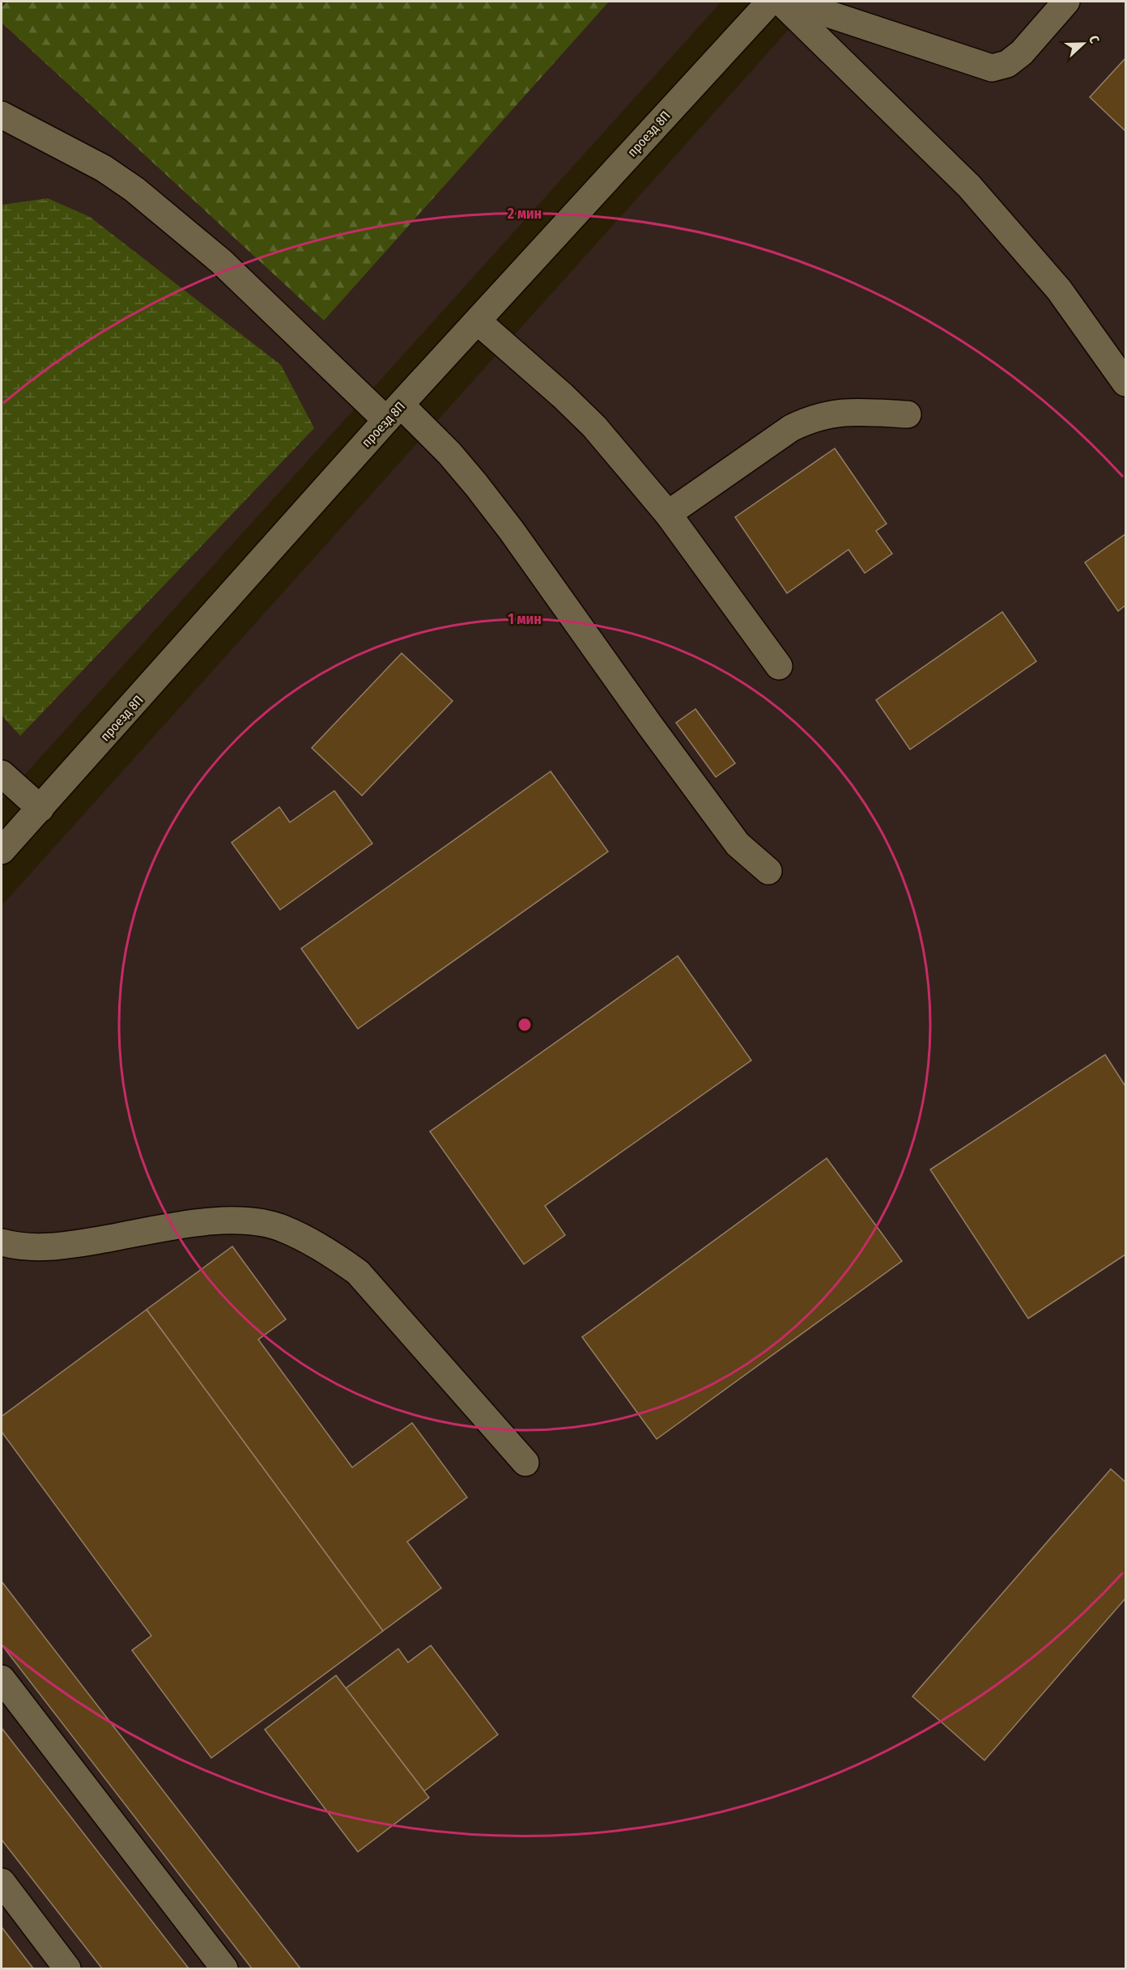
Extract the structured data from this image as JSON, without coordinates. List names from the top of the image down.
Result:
{
  "streets": {
    "street": ["проезд 8П"]
  },
  "north": "right",
  "rings": ["2 мин", "1 мин"]
}
